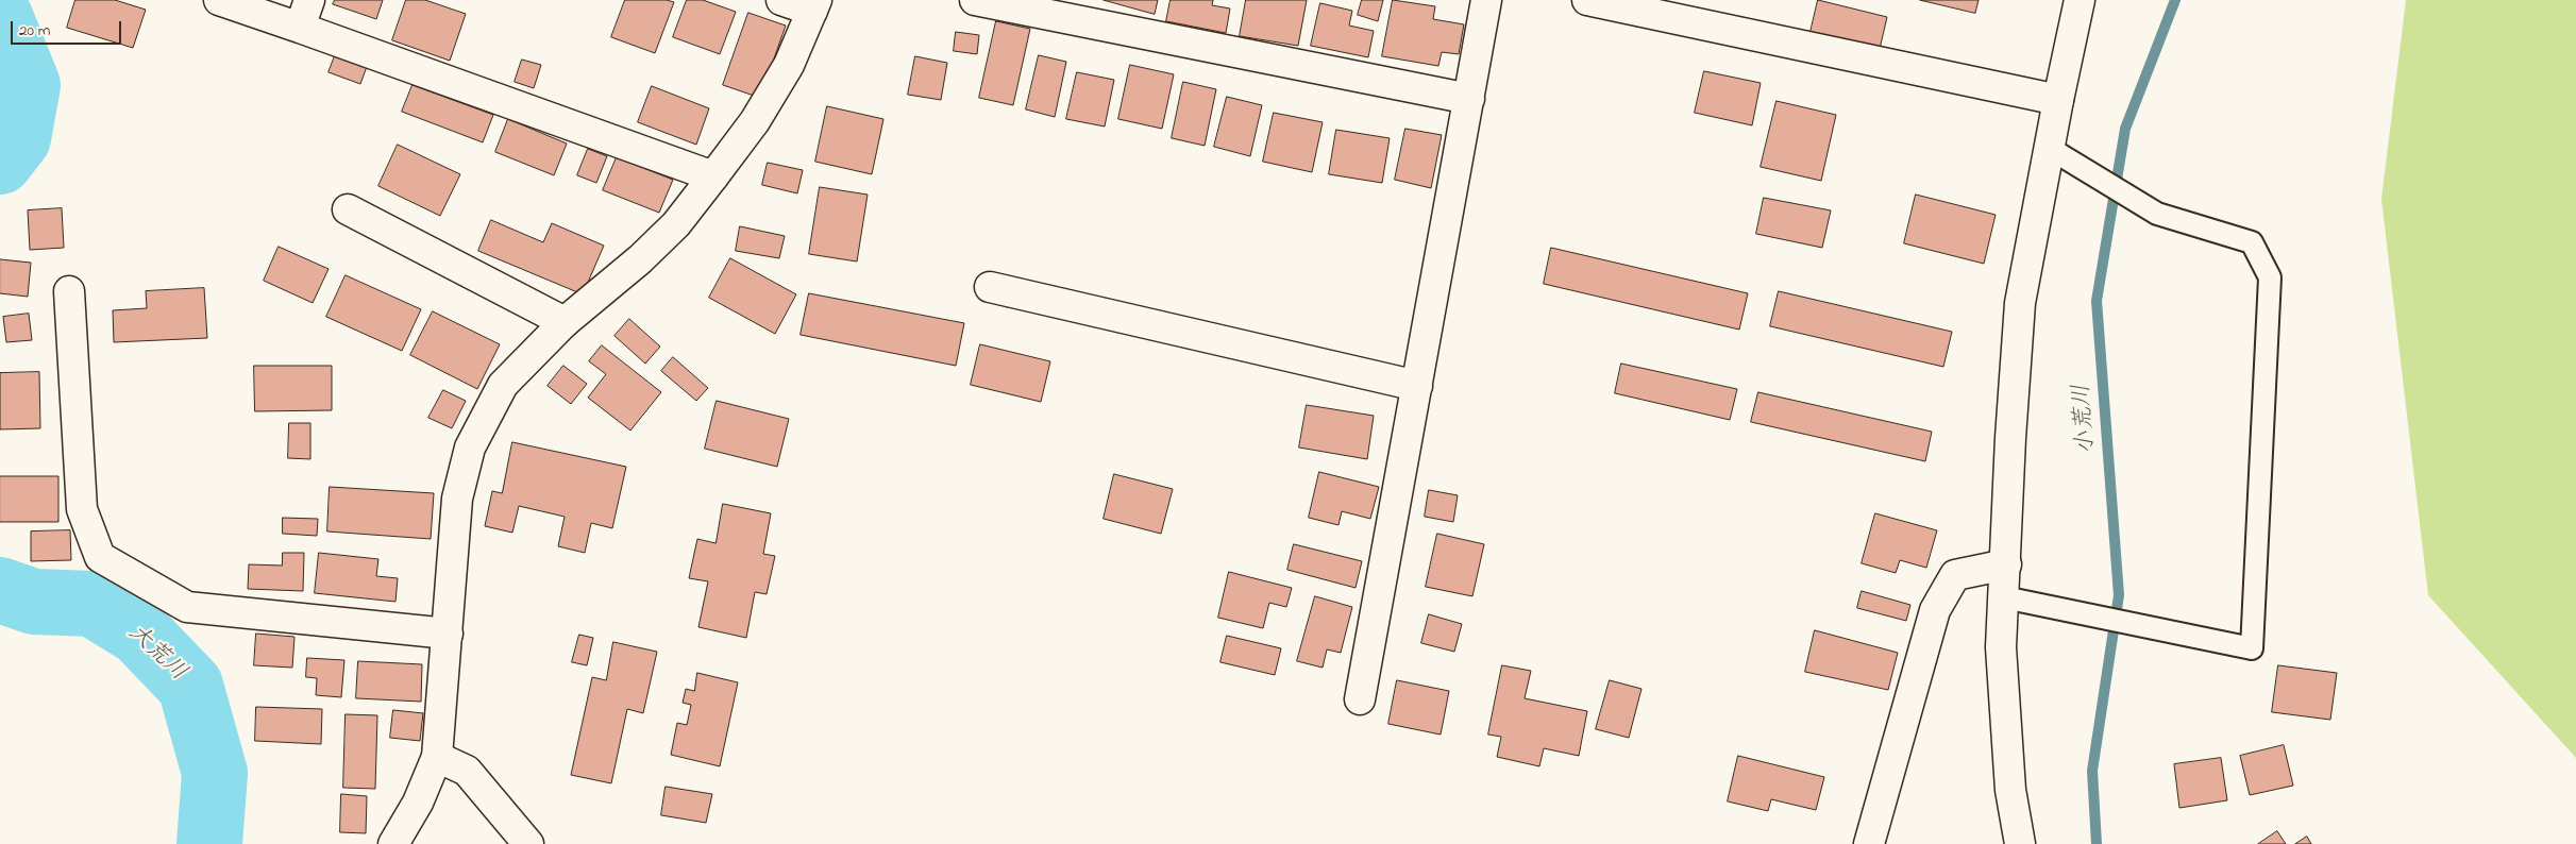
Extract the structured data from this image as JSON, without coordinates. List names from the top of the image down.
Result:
{
  "water": ["小荒川", "大荒川"],
  "scale_bar": "20 m"
}
